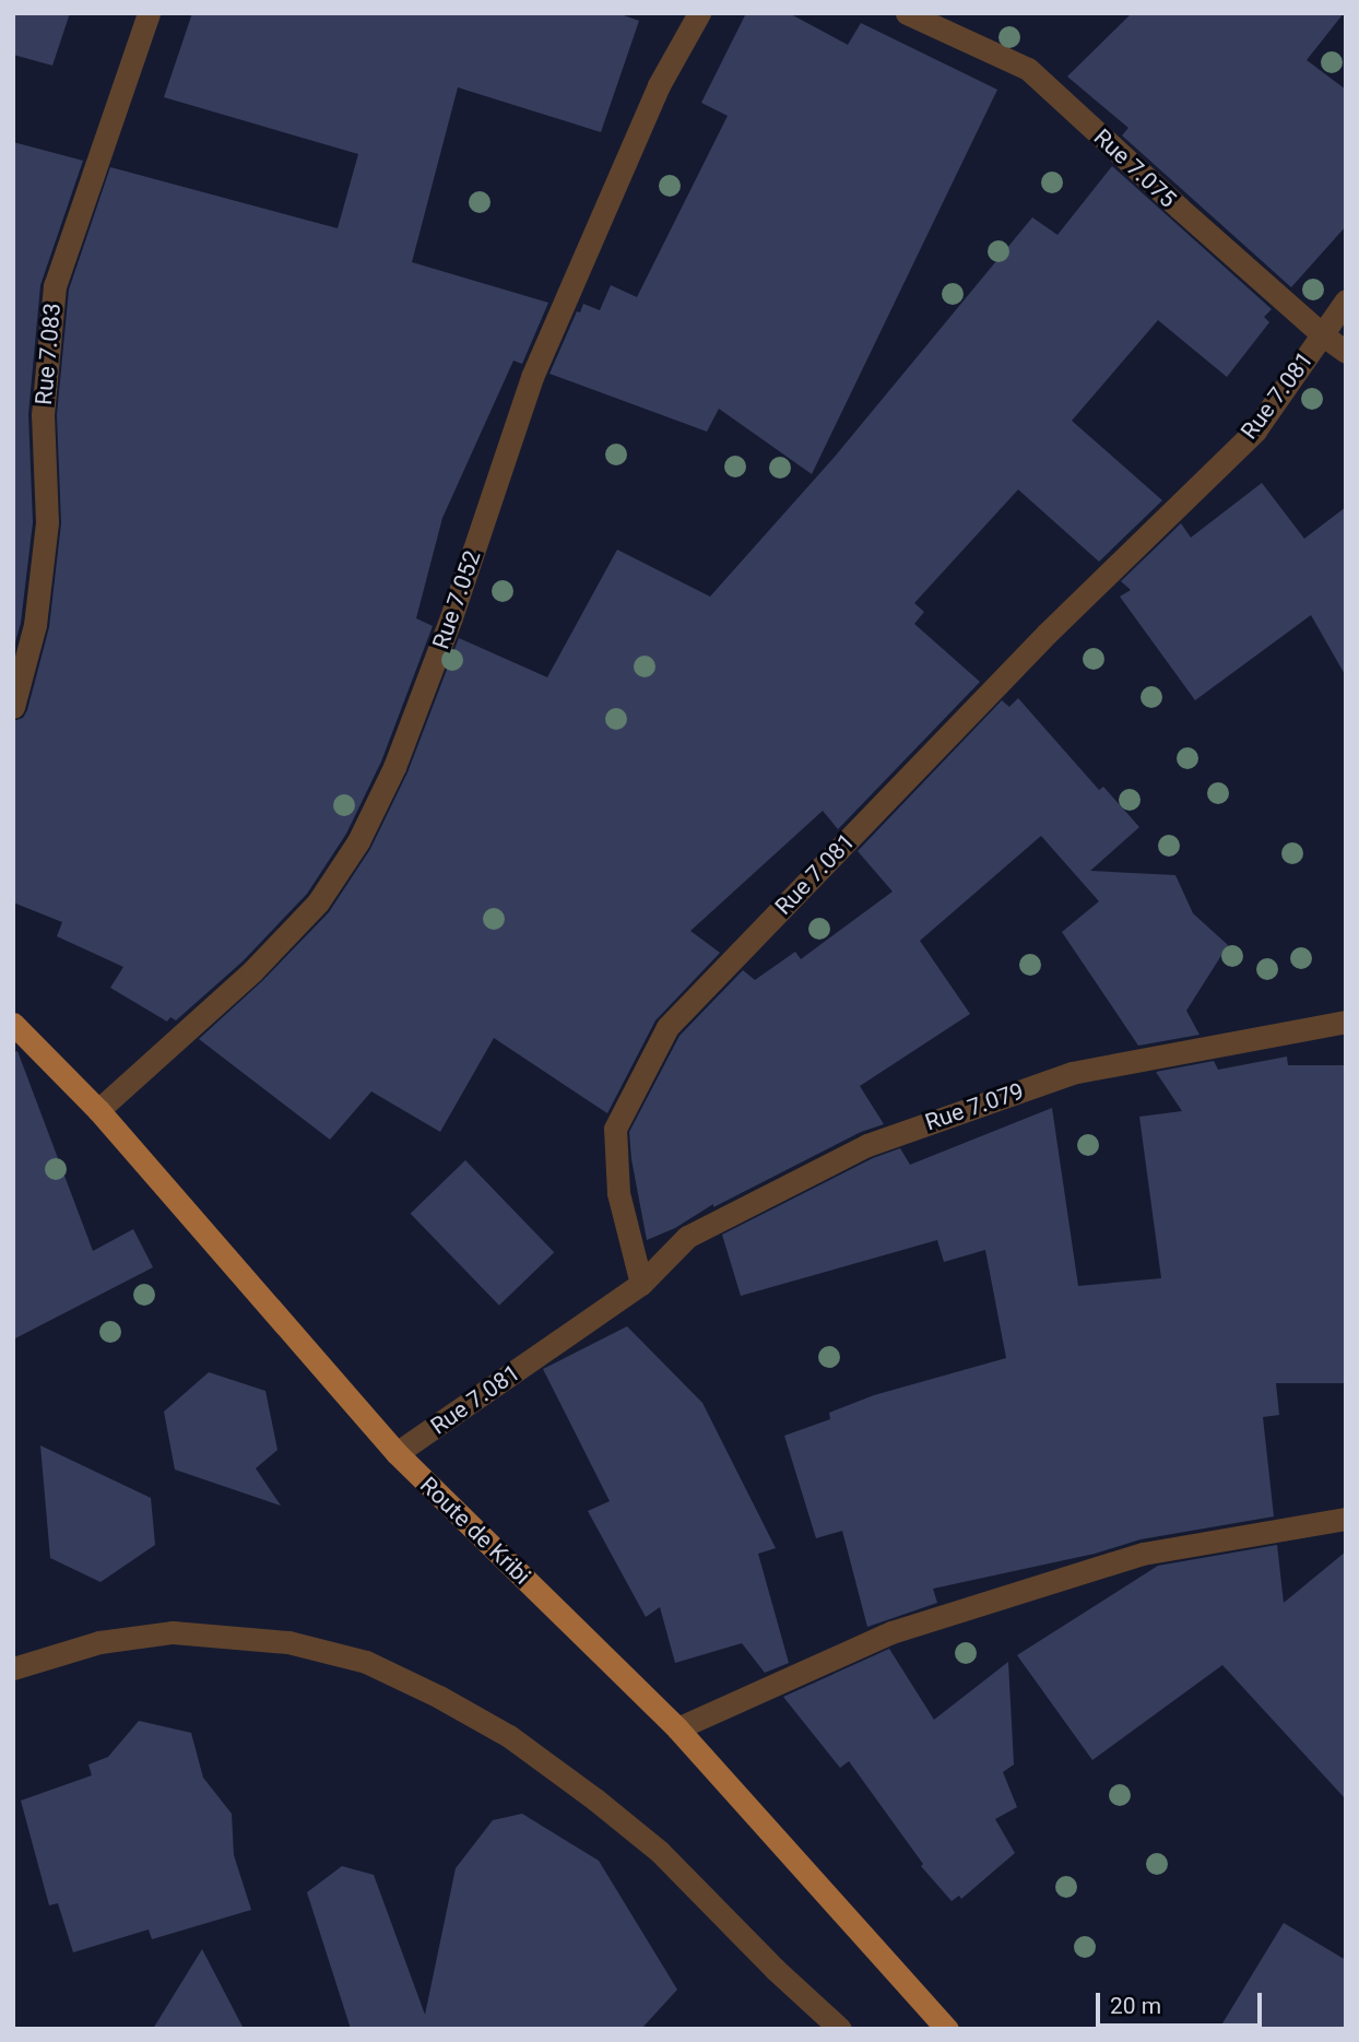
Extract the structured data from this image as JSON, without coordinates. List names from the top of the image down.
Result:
{
  "streets": {
    "main road": ["Route de Kribi"],
    "street": [
      "Rue 7.075",
      "Rue 7.083",
      "Rue 7.081",
      "Rue 7.052",
      "Rue 7.079"
    ]
  },
  "crossings": [
    ["Rue 7.075", "Rue 7.081"],
    ["Rue 7.081", "Rue 7.079"],
    ["Rue 7.081", "Route de Kribi"],
    ["Rue 7.052", "Route de Kribi"]
  ],
  "scale_bar": "20 m"
}
